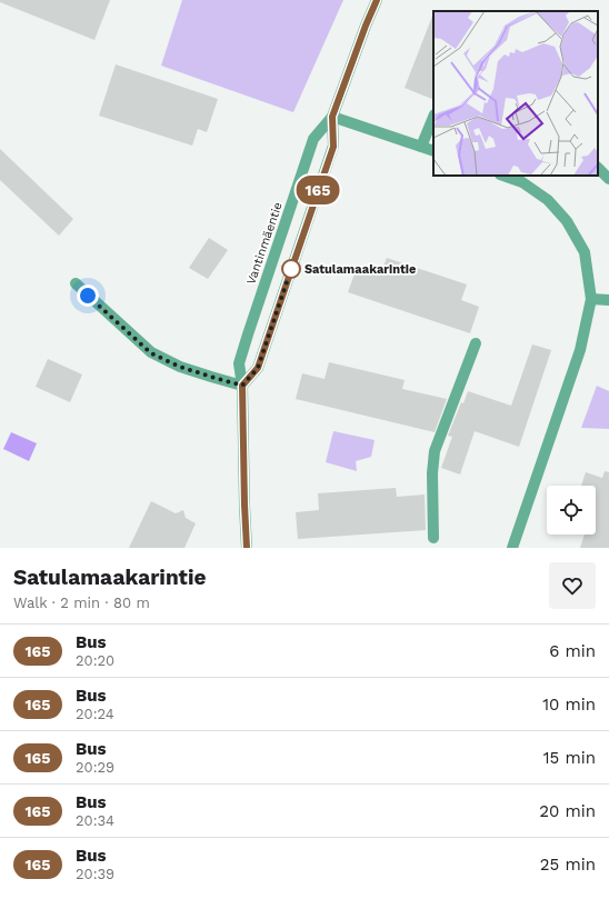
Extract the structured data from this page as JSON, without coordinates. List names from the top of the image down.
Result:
{
  "streets": {
    "street": ["Vantinmäentie"]
  },
  "places": ["Satulamaakarintie"],
  "lines": ["bus line 165"],
  "page": {
    "on_map": "165",
    "heading": ["Satulamaakarintie", "Walk · 2 min · 80 m"],
    "list": [
      {
        "mark": "165",
        "name": "Bus",
        "note": "20:20",
        "value": "6 min"
      },
      {
        "mark": "165",
        "name": "Bus",
        "note": "20:24",
        "value": "10 min"
      },
      {
        "mark": "165",
        "name": "Bus",
        "note": "20:29",
        "value": "15 min"
      },
      {
        "mark": "165",
        "name": "Bus",
        "note": "20:34",
        "value": "20 min"
      },
      {
        "mark": "165",
        "name": "Bus",
        "note": "20:39",
        "value": "25 min"
      }
    ]
  }
}
